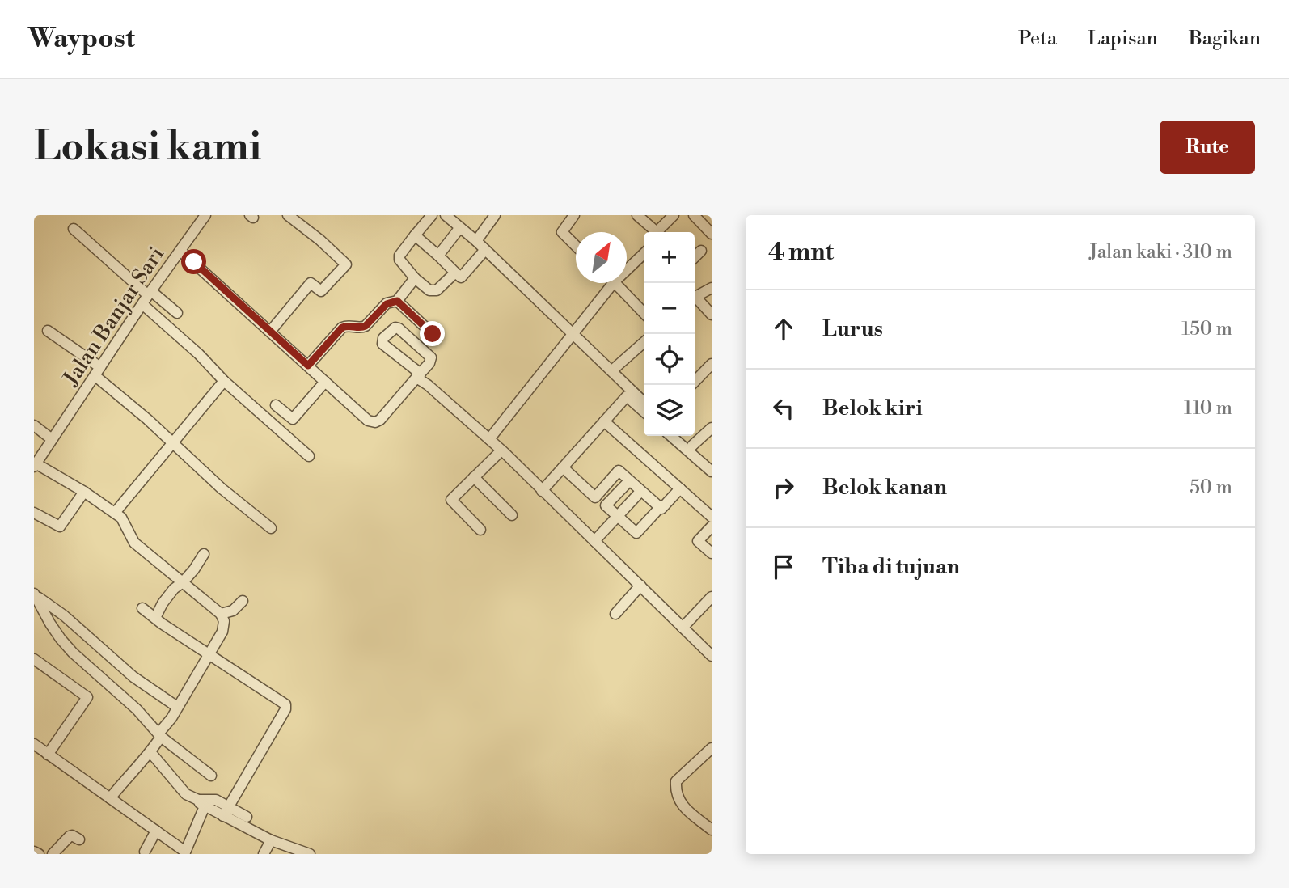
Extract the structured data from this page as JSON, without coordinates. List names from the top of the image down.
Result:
{
  "streets": {
    "street": ["Jalan Banjar Sari"]
  },
  "north": "top right",
  "page": {
    "header": "Waypost",
    "nav": ["Peta", "Lapisan", "Bagikan"],
    "buttons": "Rute",
    "title": "Lokasi kami",
    "heading": ["4 mnt", "Jalan kaki · 310 m"],
    "map_buttons": ["+", "−"],
    "list": [
      ["Lurus", "150 m"],
      ["Belok kiri", "110 m"],
      ["Belok kanan", "50 m"],
      "Tiba di tujuan"
    ]
  }
}
